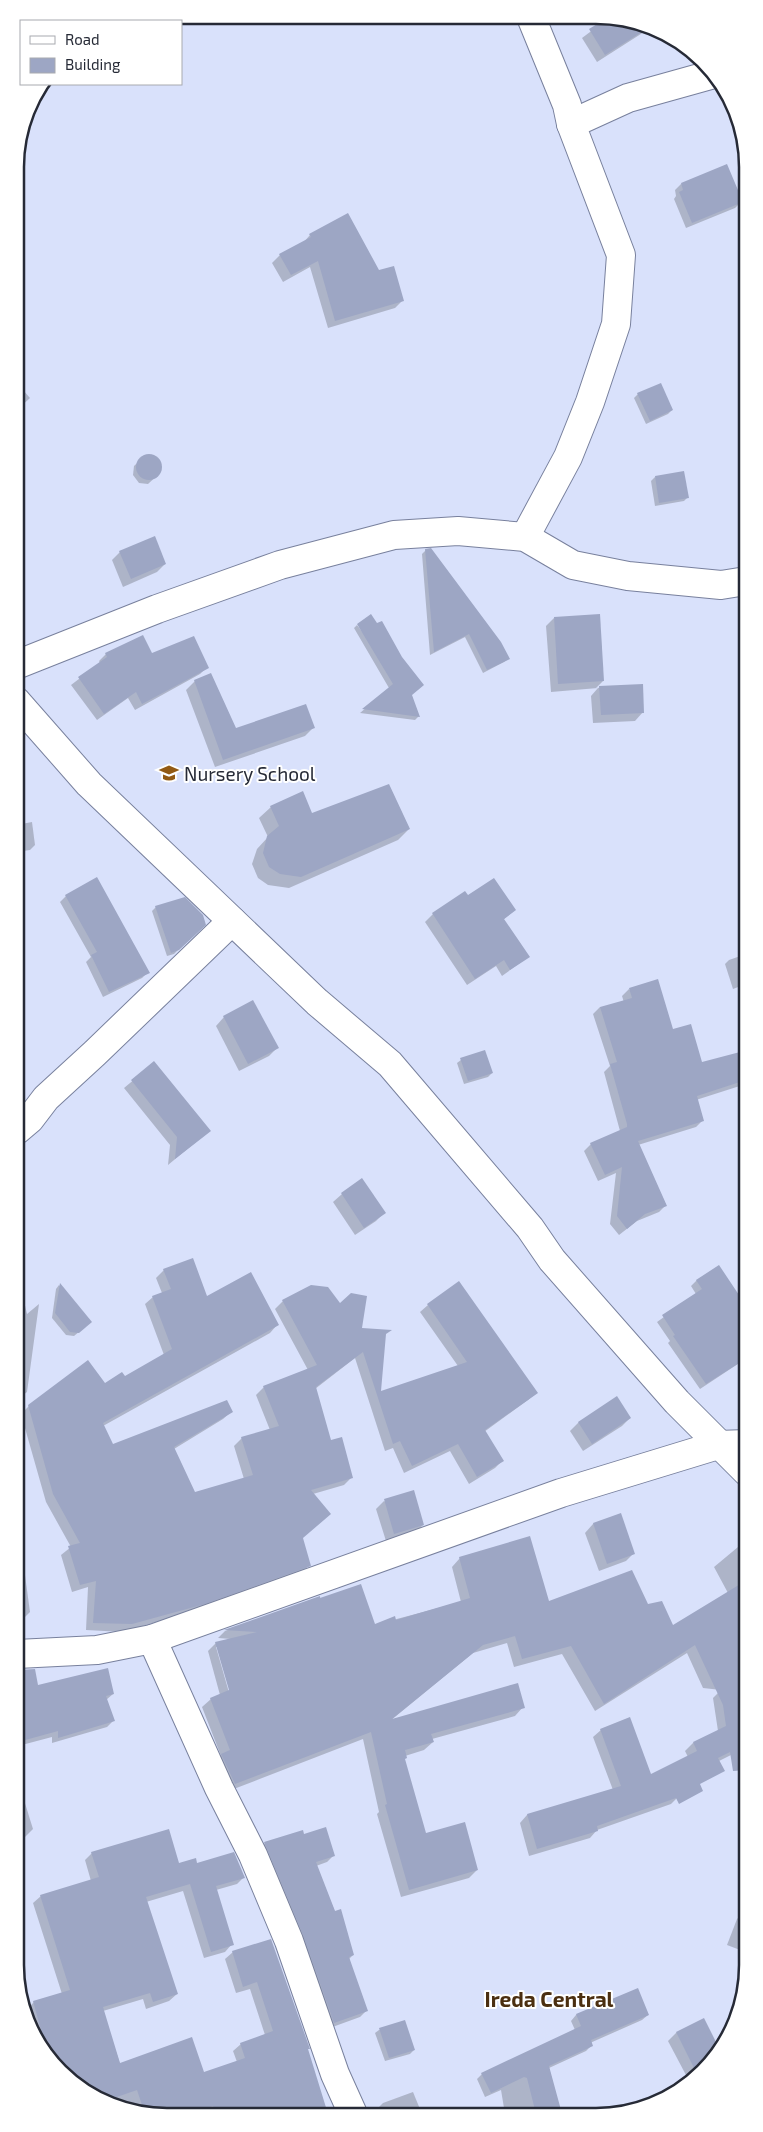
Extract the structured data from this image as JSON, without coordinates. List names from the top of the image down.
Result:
{
  "districts": ["Ireda Central"],
  "places": {
    "school or university": ["Nursery School"]
  },
  "legend": ["Road", "Building"]
}
